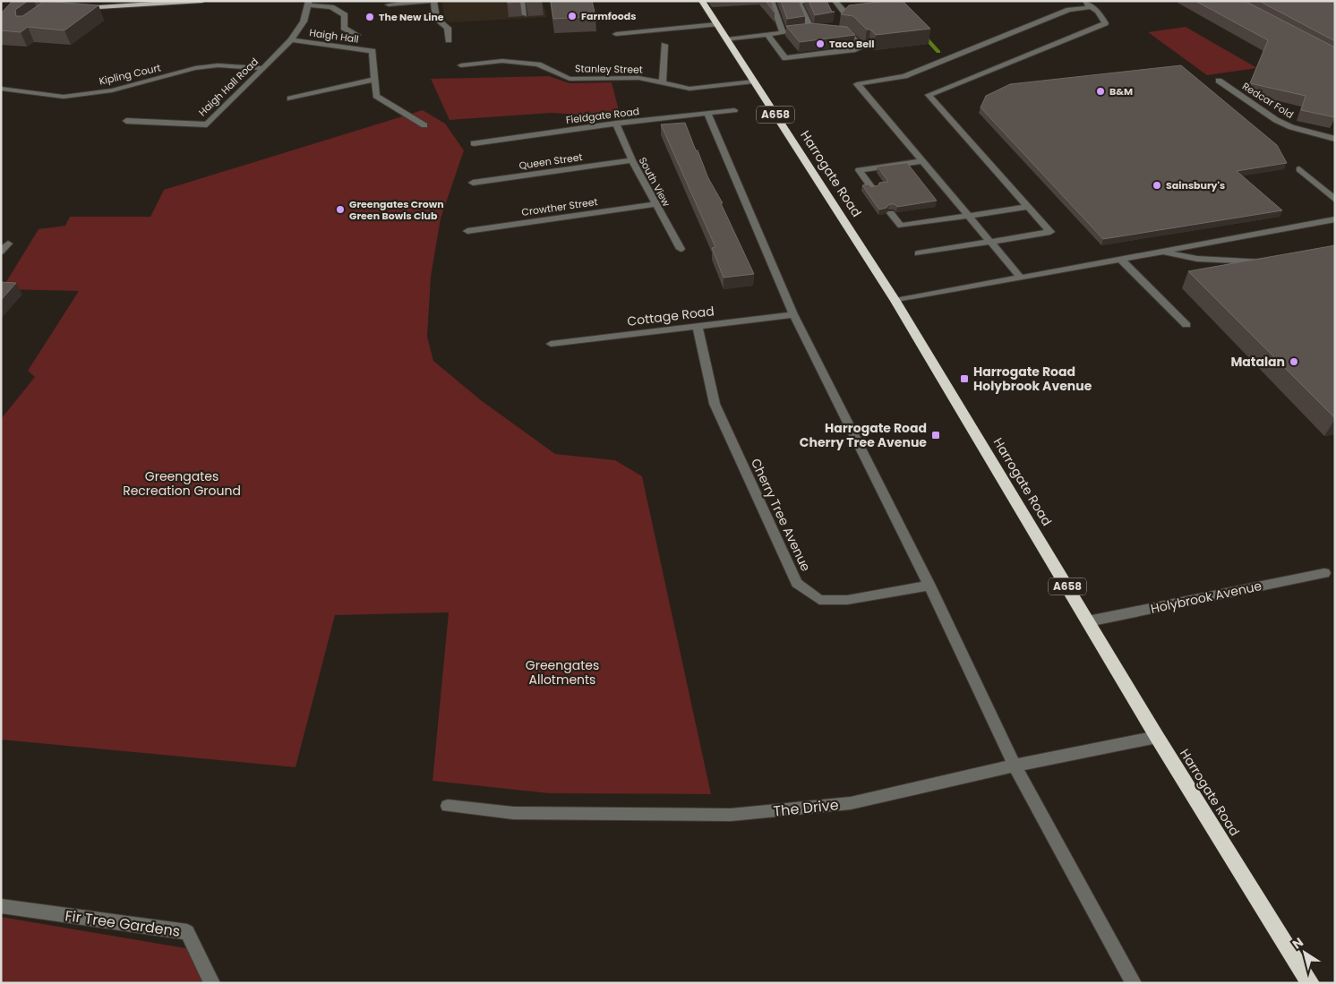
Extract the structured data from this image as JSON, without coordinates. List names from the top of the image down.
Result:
{
  "streets": {
    "highway": ["A658", "Harrogate Road"],
    "street": [
      "Haigh Hall",
      "Stanley Street",
      "Kipling Court",
      "Haigh Hall Road",
      "Redcar Fold",
      "Fieldgate Road",
      "Queen Street",
      "South View",
      "Crowther Street",
      "Cottage Road",
      "Cherry Tree Avenue",
      "Holybrook Avenue",
      "The Drive",
      "Fir Tree Gardens"
    ]
  },
  "crossings": [
    ["Haigh Hall", "Haigh Hall Road"],
    ["Stanley Street", "Harrogate Road"],
    ["Kipling Court", "Haigh Hall Road"],
    ["Fieldgate Road", "South View"],
    ["Queen Street", "South View"],
    ["Harrogate Road", "Holybrook Avenue"],
    ["Harrogate Road", "The Drive"],
    ["South View", "Crowther Street"],
    ["Cottage Road", "Cherry Tree Avenue"]
  ],
  "parks": ["Greengates Recreation Ground", "Greengates Allotments"],
  "places": {
    "other": [
      "Farmfoods",
      "The New Line",
      "Taco Bell",
      "B&M",
      "Sainsbury's",
      "Greengates Crown Green Bowls Club",
      "Matalan"
    ],
    "transit": ["Harrogate Road Holybrook Avenue", "Harrogate Road Cherry Tree Avenue"]
  },
  "north": "top left"
}
